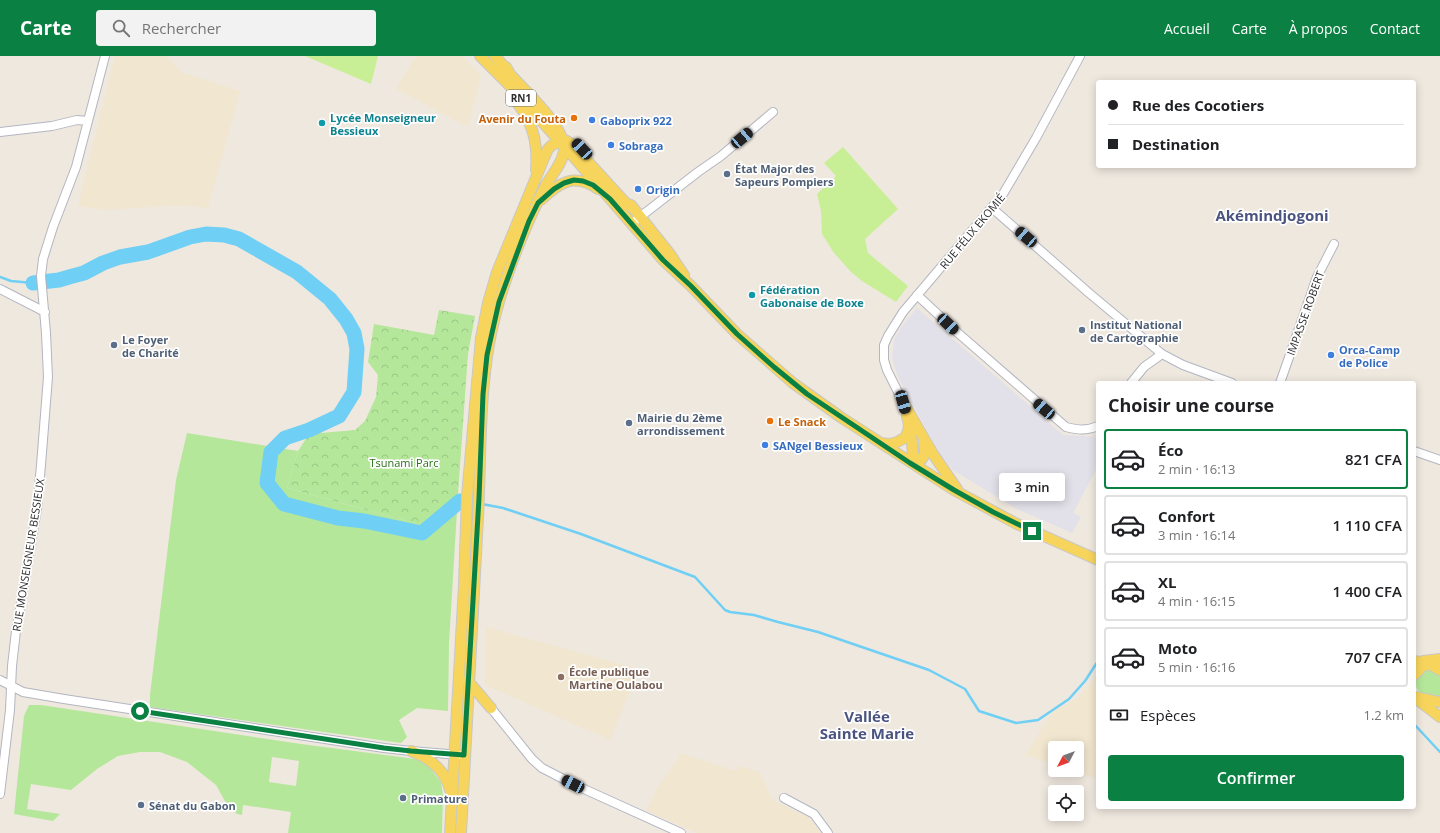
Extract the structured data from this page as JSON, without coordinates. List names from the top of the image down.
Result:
{
  "streets": {
    "main road": ["RN1"],
    "street": ["RUE FÉLIX EKOMIÉ", "IMPASSE ROBERT", "RUE MONSEIGNEUR BESSIEUX"]
  },
  "districts": ["Akémindjogoni", "Vallée Sainte Marie"],
  "parks": ["Tsunami Parc"],
  "places": [
    "Avenir du Fouta",
    "Gaboprix 922",
    "Lycée Monseigneur Bessieux",
    "Sobraga",
    "État Major des Sapeurs Pompiers",
    "Origin",
    "Fédération Gabonaise de Boxe",
    "Institut National de Cartographie",
    "Le Foyer de Charité",
    "Orca-Camp de Police",
    "Le Snack",
    "Mairie du 2ème arrondissement",
    "SANgel Bessieux",
    "École publique Martine Oulabou",
    "Primature",
    "Sénat du Gabon"
  ],
  "north": "bottom left",
  "page": {
    "header": "Carte",
    "search": "Rechercher",
    "nav": [
      "Accueil",
      "Carte",
      "À propos",
      "Contact"
    ],
    "banner": ["Rue des Cocotiers", "Destination"],
    "heading": "Choisir une course",
    "list": [
      {
        "name": "Éco",
        "note": "2 min · 16:13",
        "value": "821 CFA"
      },
      {
        "name": "Confort",
        "note": "3 min · 16:14",
        "value": "1 110 CFA"
      },
      {
        "name": "XL",
        "note": "4 min · 16:15",
        "value": "1 400 CFA"
      },
      {
        "name": "Moto",
        "note": "5 min · 16:16",
        "value": "707 CFA"
      }
    ],
    "bubble": "3 min",
    "pay": ["Espèces", "1.2 km"],
    "buttons": "Confirmer"
  }
}
